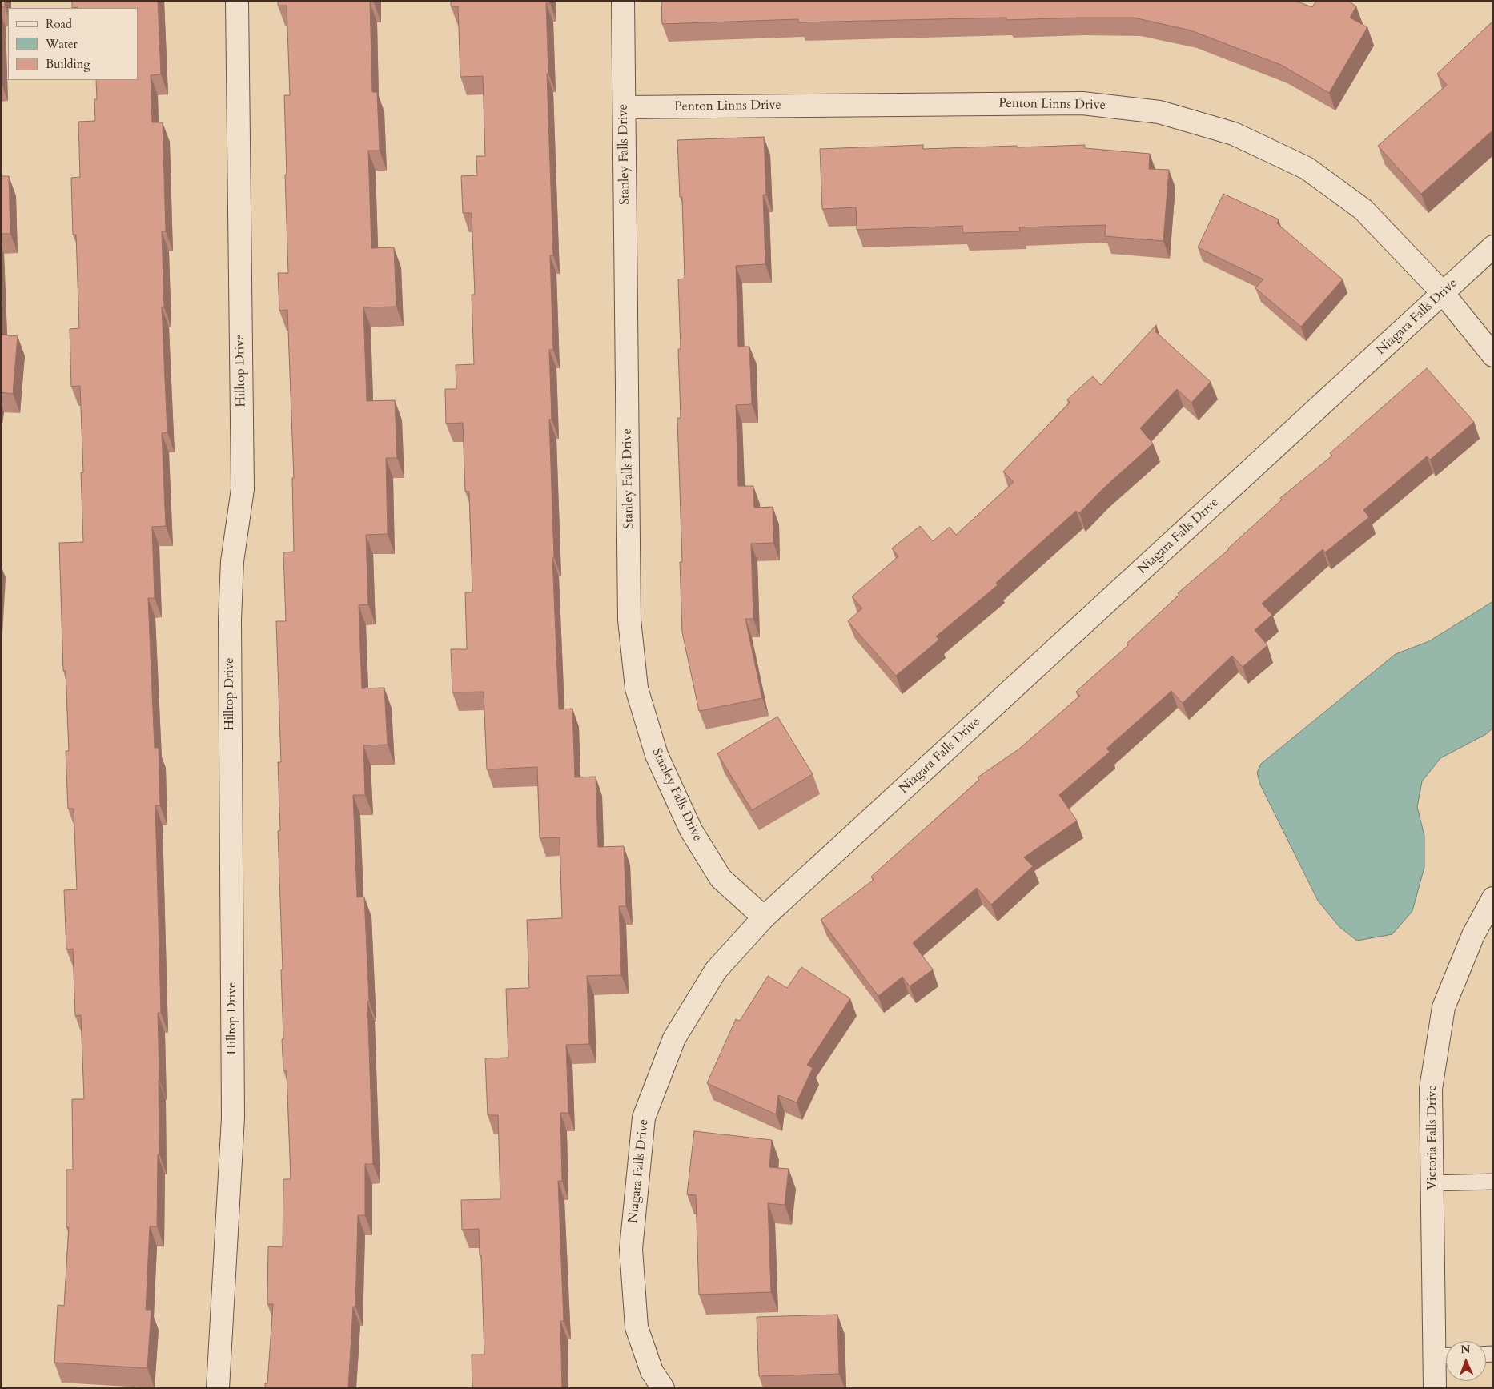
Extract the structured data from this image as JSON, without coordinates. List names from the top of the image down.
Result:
{
  "streets": {
    "street": [
      "Penton Linns Drive",
      "Stanley Falls Drive",
      "Niagara Falls Drive",
      "Hilltop Drive",
      "Victoria Falls Drive"
    ]
  },
  "crossings": [
    ["Penton Linns Drive", "Stanley Falls Drive"],
    ["Penton Linns Drive", "Niagara Falls Drive"],
    ["Stanley Falls Drive", "Niagara Falls Drive"]
  ],
  "legend": ["Road", "Water", "Building"],
  "north": "top"
}
